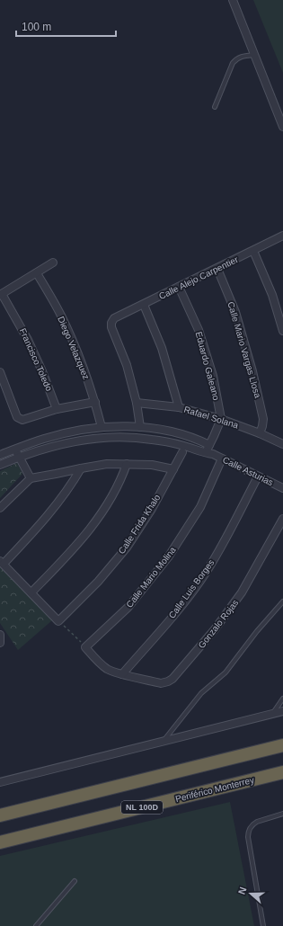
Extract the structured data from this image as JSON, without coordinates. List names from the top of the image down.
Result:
{
  "streets": {
    "highway": ["Periférico Monterrey", "NL 100D"],
    "street": [
      "Calle Alejo Carpentier",
      "Diego Velazquez",
      "Calle Mario Vargas Llosa",
      "Francisco Toledo",
      "Eduardo Galeano",
      "Rafael Solana",
      "Calle Asturias",
      "Calle Frida Khalo",
      "Calle Mario Molina",
      "Calle Luis Borges",
      "Gonzalo Rojas"
    ]
  },
  "crossings": [
    ["Calle Alejo Carpentier", "Calle Mario Vargas Llosa"],
    ["Calle Alejo Carpentier", "Eduardo Galeano"],
    ["Calle Alejo Carpentier", "Rafael Solana"],
    ["Calle Mario Vargas Llosa", "Rafael Solana"],
    ["Eduardo Galeano", "Rafael Solana"],
    ["Calle Asturias", "Calle Mario Molina"],
    ["Calle Asturias", "Calle Luis Borges"],
    ["Calle Mario Molina", "Gonzalo Rojas"],
    ["Calle Luis Borges", "Gonzalo Rojas"]
  ],
  "scale_bar": "100 m",
  "north": "left"
}
